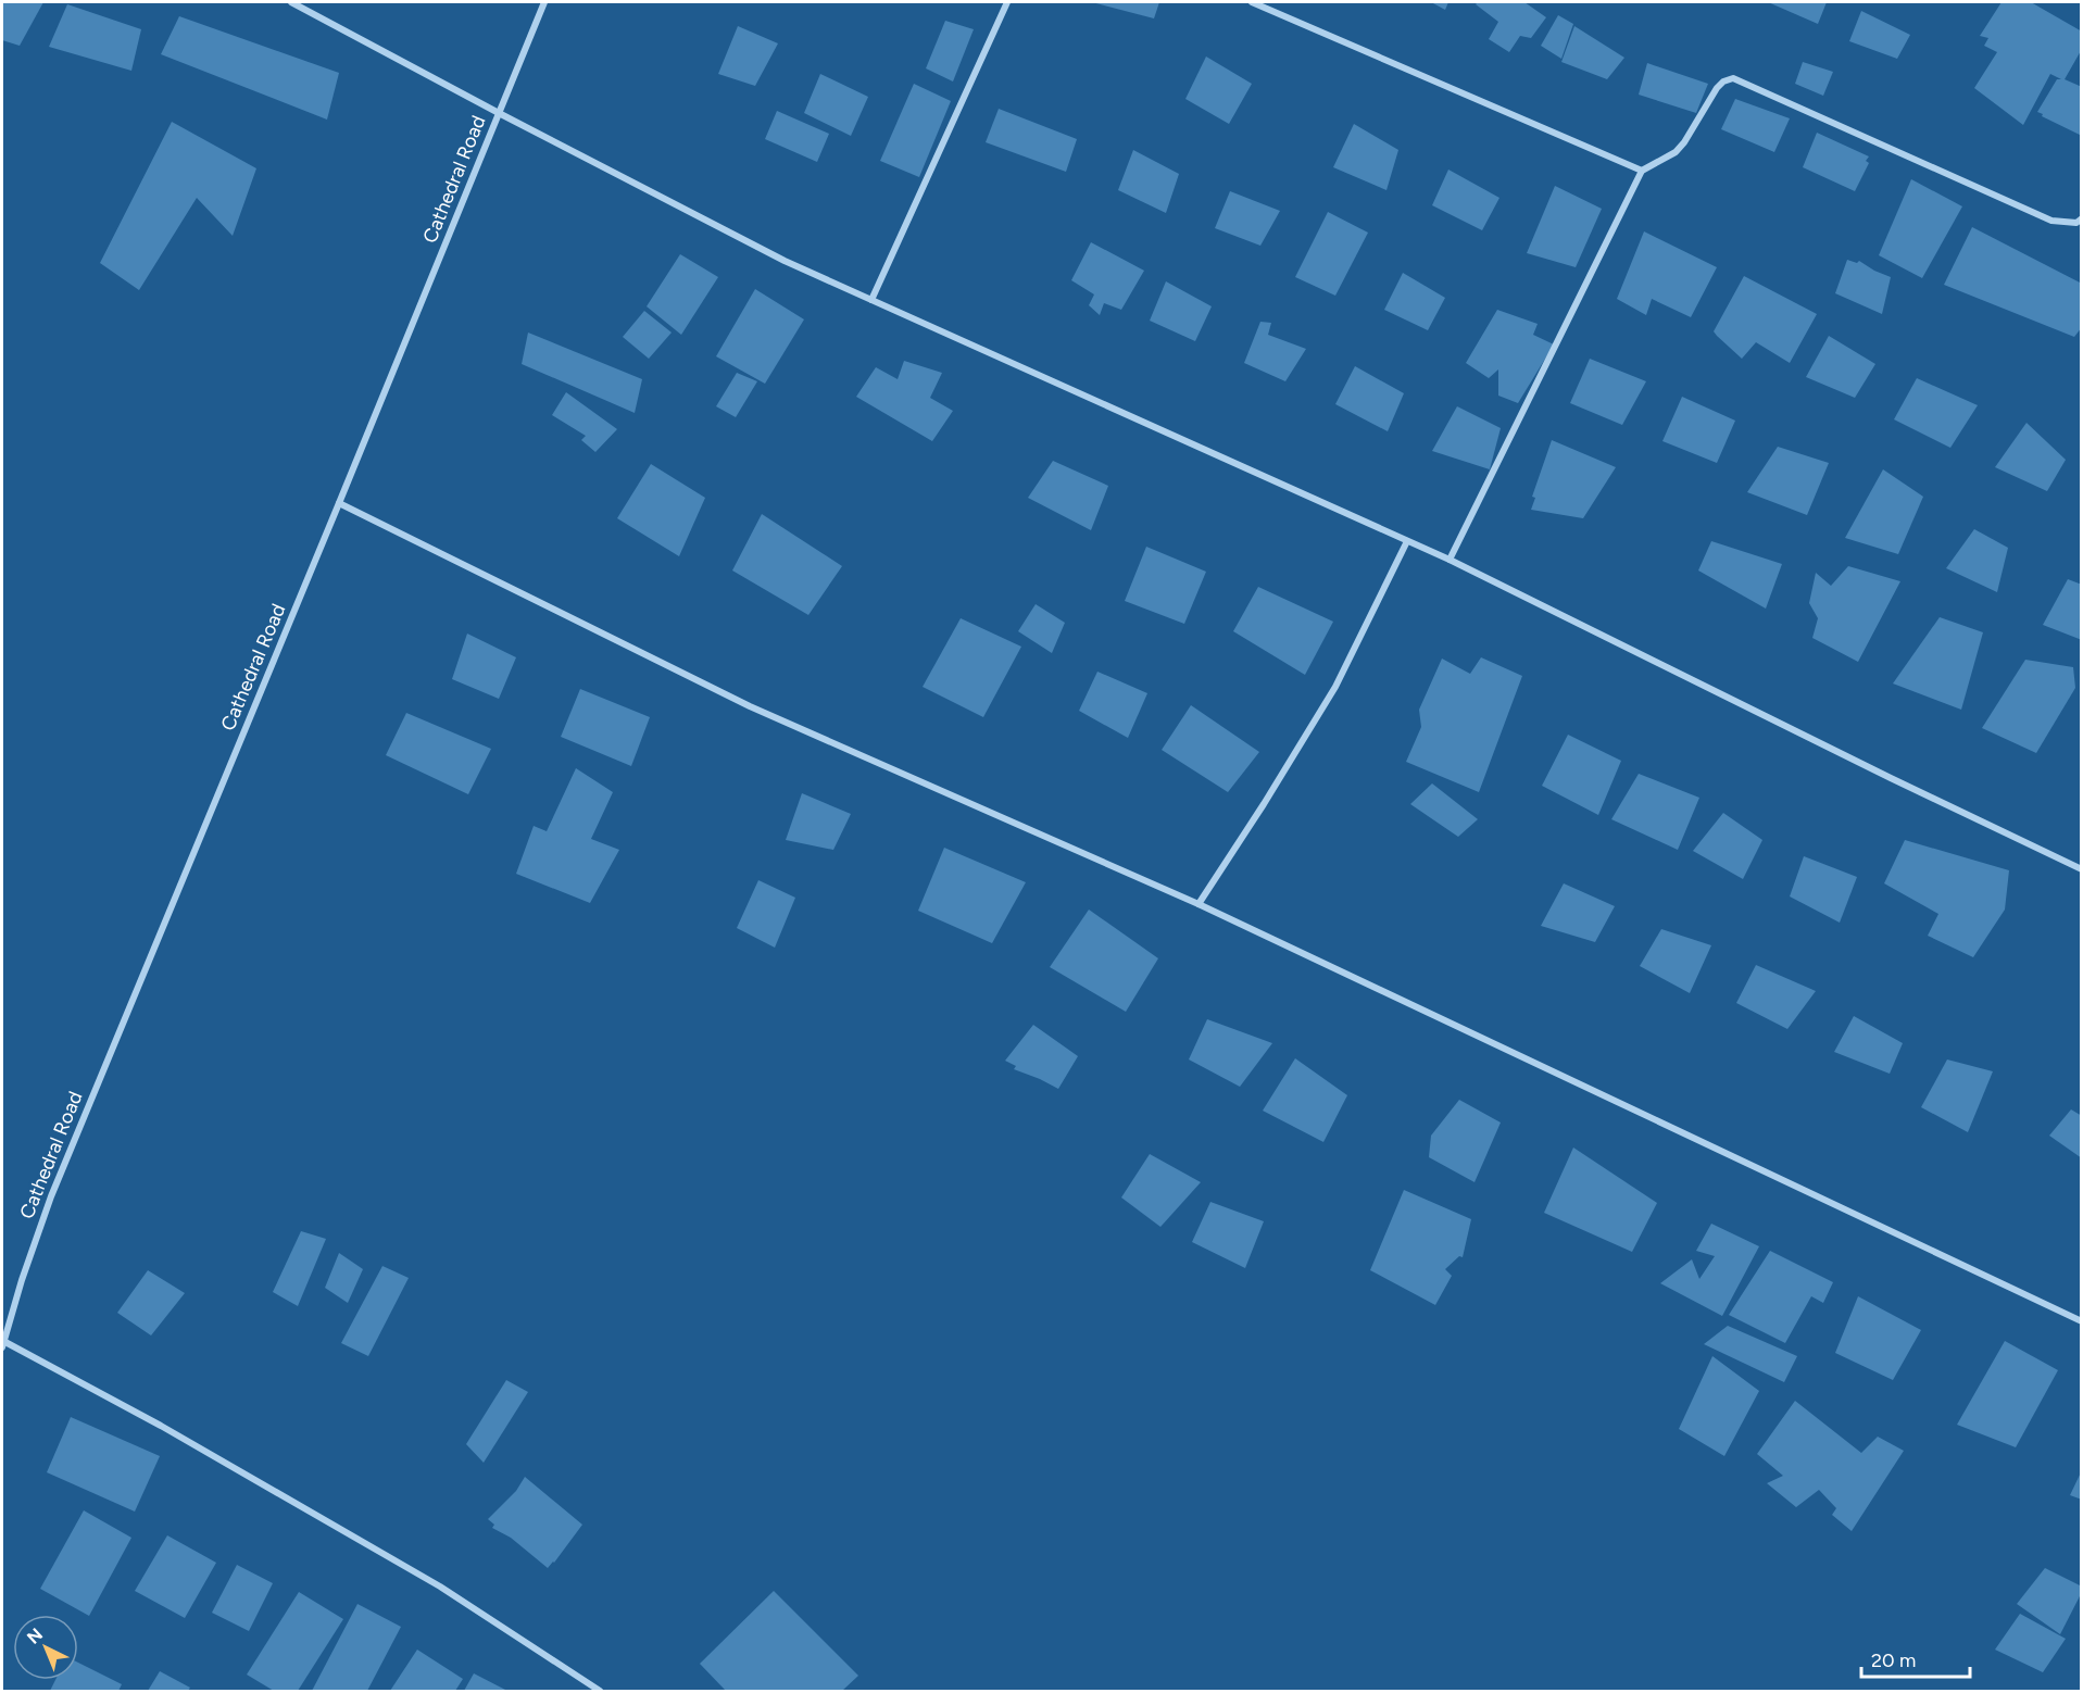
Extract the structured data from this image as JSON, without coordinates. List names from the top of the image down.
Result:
{
  "streets": {
    "street": ["Cathedral Road"]
  },
  "scale_bar": "20 m",
  "north": "top left"
}
